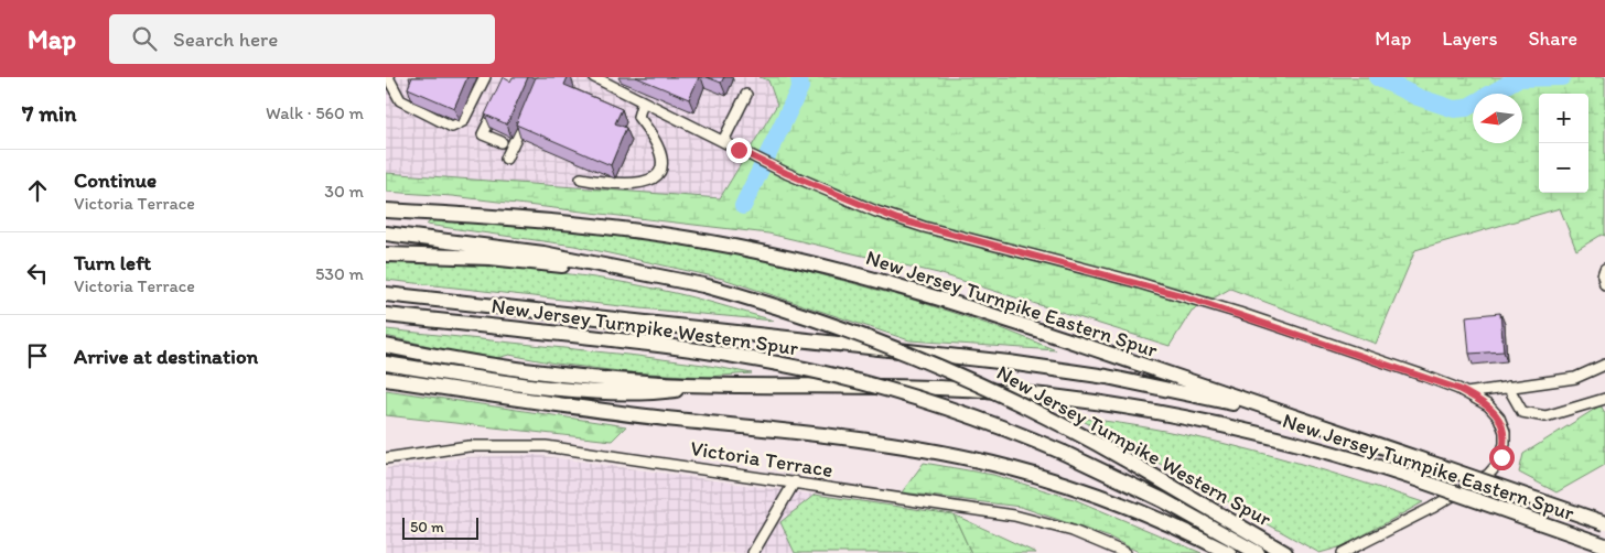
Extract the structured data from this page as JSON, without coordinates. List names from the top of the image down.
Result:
{
  "streets": {
    "highway": ["New Jersey Turnpike Eastern Spur", "New Jersey Turnpike Western Spur"],
    "street": ["Victoria Terrace"]
  },
  "scale_bar": "50 m",
  "north": "left",
  "page": {
    "header": "Map",
    "search": "Search here",
    "nav": ["Map", "Layers", "Share"],
    "heading": ["7 min", "Walk · 560 m"],
    "map_buttons": ["+", "−"],
    "list": [
      ["Continue", "Victoria Terrace", "30 m"],
      ["Turn left", "Victoria Terrace", "530 m"],
      "Arrive at destination"
    ],
    "scale": "50 m"
  }
}
